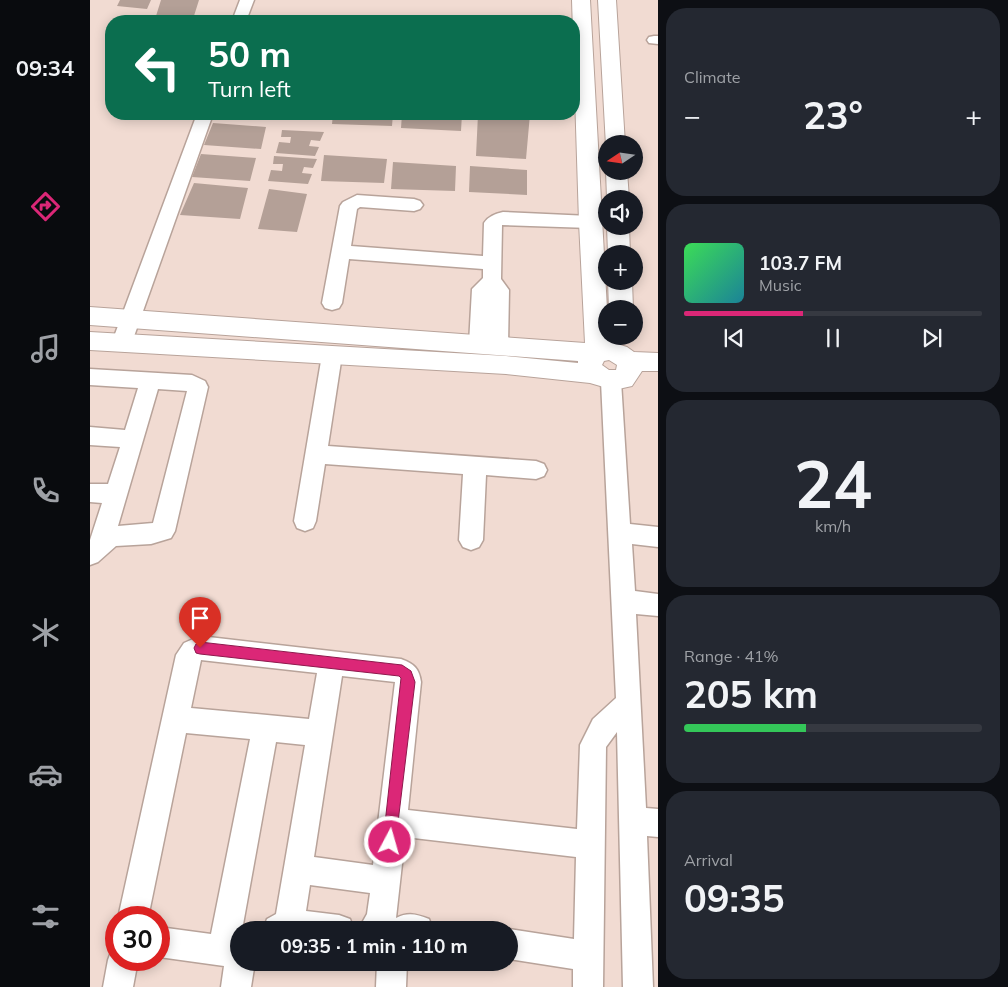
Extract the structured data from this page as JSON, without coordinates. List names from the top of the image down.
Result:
{
  "north": "left",
  "page": {
    "tabs": "09:34",
    "tile": [
      "Climate",
      ["24", "km/h"],
      ["Range · 41%", "205 km"],
      ["Arrival", "09:35"]
    ],
    "turn": ["50 m", "Turn left"],
    "heat": ["−", "23°", "+"],
    "map_buttons": ["+", "−"],
    "song": ["103.7 FM", "Music"],
    "limit": "30",
    "trip": "09:35 · 1 min · 110 m"
  }
}
